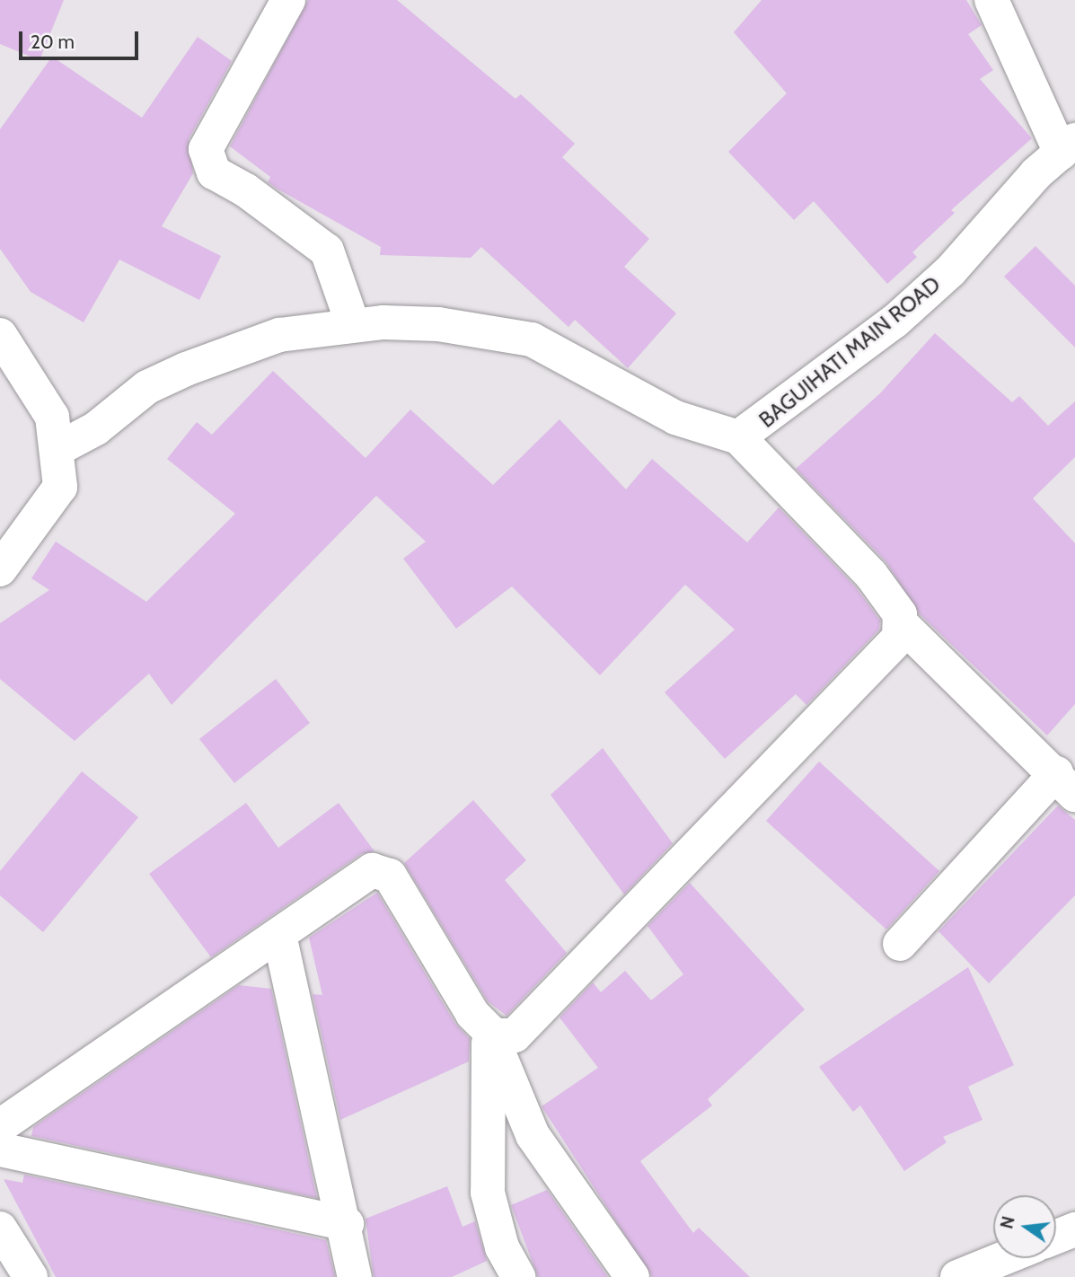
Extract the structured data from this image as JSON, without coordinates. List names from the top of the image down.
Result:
{
  "streets": {
    "street": ["BAGUIHATI MAIN ROAD"]
  },
  "scale_bar": "20 m",
  "north": "left"
}
